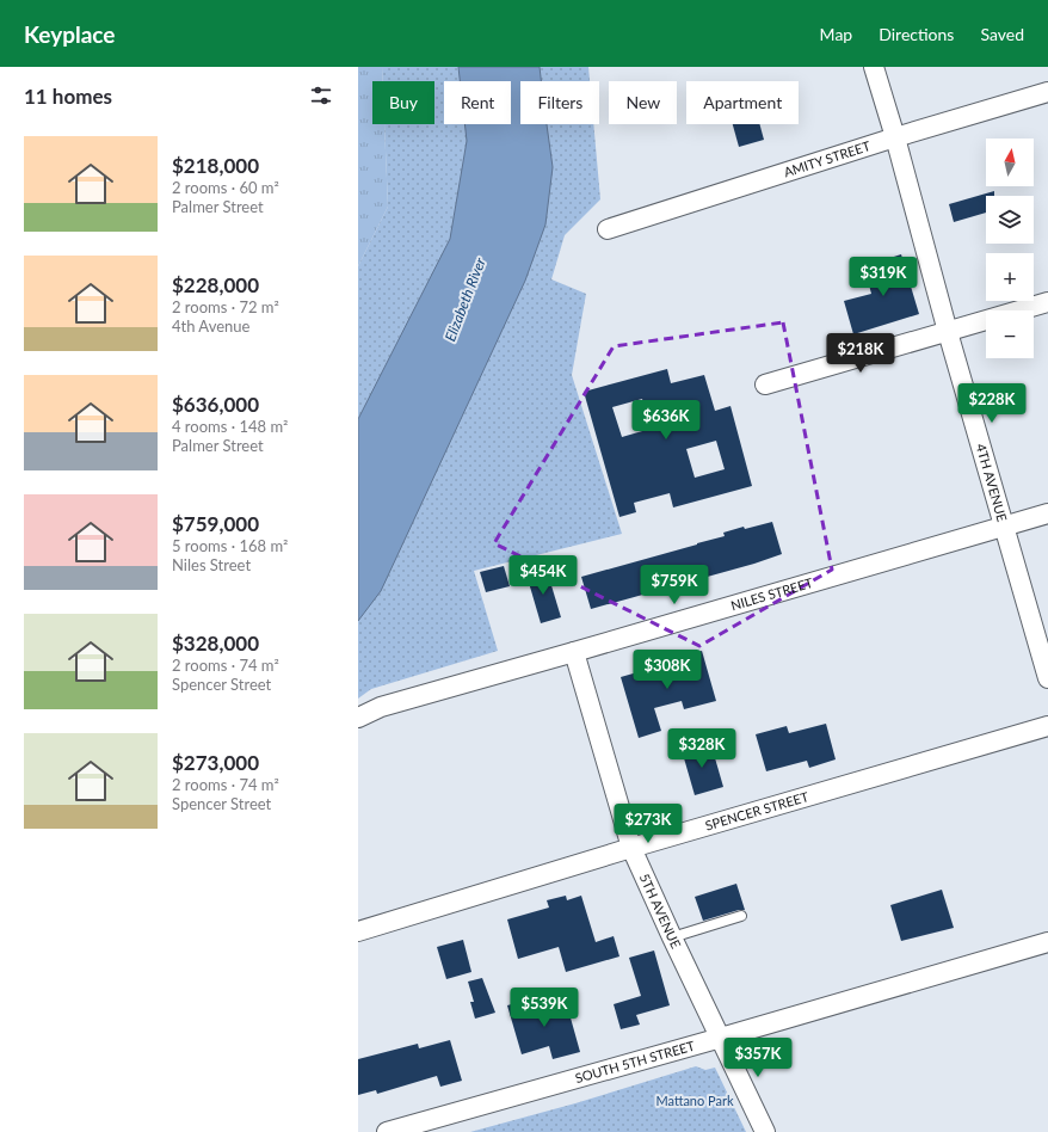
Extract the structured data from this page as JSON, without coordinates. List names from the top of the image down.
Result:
{
  "streets": {
    "street": [
      "AMITY STREET",
      "4TH AVENUE",
      "NILES STREET",
      "SPENCER STREET",
      "5TH AVENUE",
      "SOUTH 5TH STREET"
    ]
  },
  "crossings": [
    ["AMITY STREET", "4TH AVENUE"],
    ["4TH AVENUE", "NILES STREET"],
    ["NILES STREET", "5TH AVENUE"],
    ["SPENCER STREET", "5TH AVENUE"],
    ["5TH AVENUE", "SOUTH 5TH STREET"]
  ],
  "water": ["Elizabeth River"],
  "parks": ["Mattano Park"],
  "north": "top",
  "page": {
    "header": "Keyplace",
    "nav": ["Map", "Directions", "Saved"],
    "heading": "11 homes",
    "chip": [
      "Buy",
      "Rent",
      "Filters",
      "New",
      "Apartment"
    ],
    "list": [
      {
        "name": "$218,000",
        "note": "2 rooms · 60 m² · Palmer Street"
      },
      {
        "name": "$228,000",
        "note": "2 rooms · 72 m² · 4th Avenue"
      },
      {
        "name": "$636,000",
        "note": "4 rooms · 148 m² · Palmer Street"
      },
      {
        "name": "$759,000",
        "note": "5 rooms · 168 m² · Niles Street"
      },
      {
        "name": "$328,000",
        "note": "2 rooms · 74 m² · Spencer Street"
      },
      {
        "name": "$273,000",
        "note": "2 rooms · 74 m² · Spencer Street"
      }
    ],
    "map_buttons": ["+", "−"],
    "price": [
      "$319K",
      "$218K",
      "$228K",
      "$636K",
      "$454K",
      "$759K",
      "$308K",
      "$328K",
      "$273K",
      "$539K",
      "$357K"
    ]
  }
}
